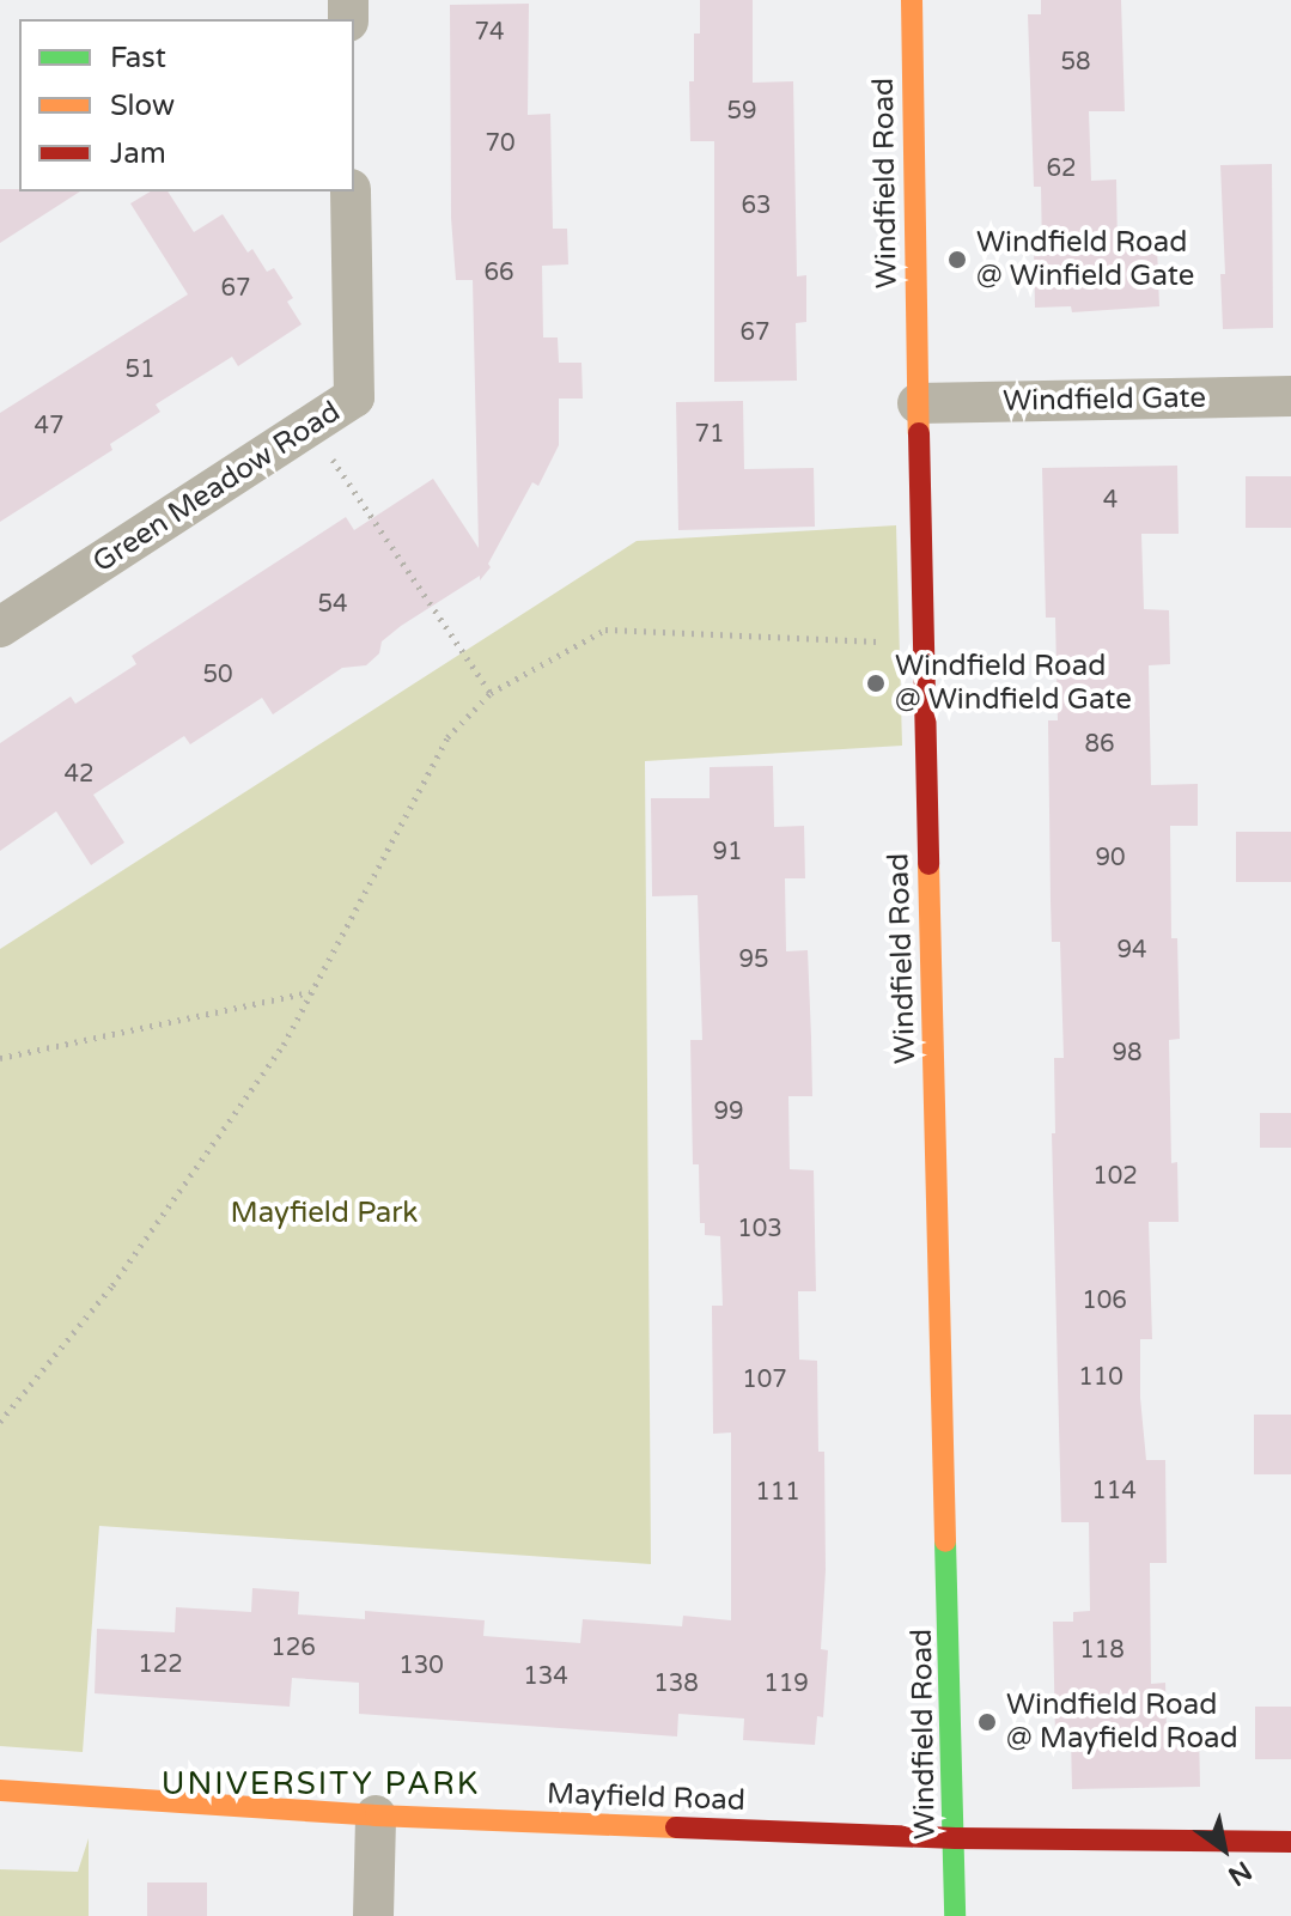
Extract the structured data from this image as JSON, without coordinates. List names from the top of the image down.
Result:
{
  "streets": {
    "street": [
      "Windfield Road",
      "Windfield Gate",
      "Green Meadow Road",
      "Mayfield Road"
    ]
  },
  "crossings": [
    ["Windfield Road", "Windfield Gate"],
    ["Windfield Road", "Mayfield Road"]
  ],
  "districts": ["UNIVERSITY PARK"],
  "parks": ["Mayfield Park"],
  "places": ["Windfield Road @ Winfield Gate", "Windfield Road @ Windfield Gate", "Windfield Road @ Mayfield Road"],
  "house_numbers": [
    "74",
    "58",
    "59",
    "70",
    "62",
    "63",
    "66",
    "67",
    "67",
    "51",
    "47",
    "71",
    "4",
    "54",
    "50",
    "86",
    "42",
    "91",
    "90",
    "94",
    "95",
    "98",
    "99",
    "102",
    "103",
    "106",
    "110",
    "107",
    "114",
    "111",
    "126",
    "118",
    "122",
    "130",
    "134",
    "138",
    "119"
  ],
  "legend": ["Fast", "Slow", "Jam"],
  "north": "bottom right"
}
